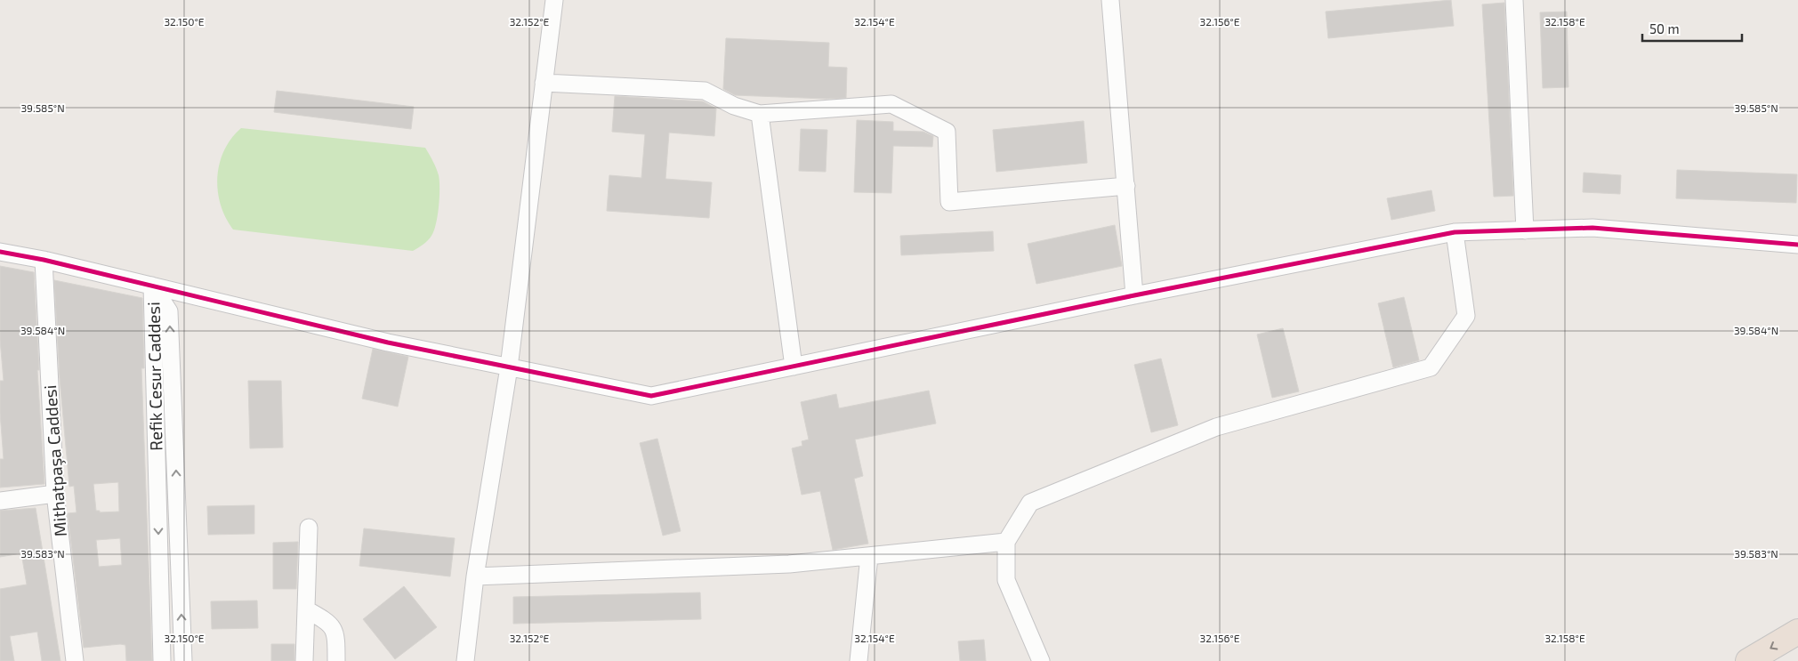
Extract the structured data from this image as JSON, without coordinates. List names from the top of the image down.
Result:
{
  "streets": {
    "street": ["Refik Cesur Caddesi", "Mithatpaşa Caddesi"]
  },
  "scale_bar": "50 m",
  "coordinates": [
    "32.150°E",
    "32.152°E",
    "32.154°E",
    "32.156°E",
    "32.158°E",
    "39.585°N",
    "39.584°N",
    "39.583°N"
  ]
}
